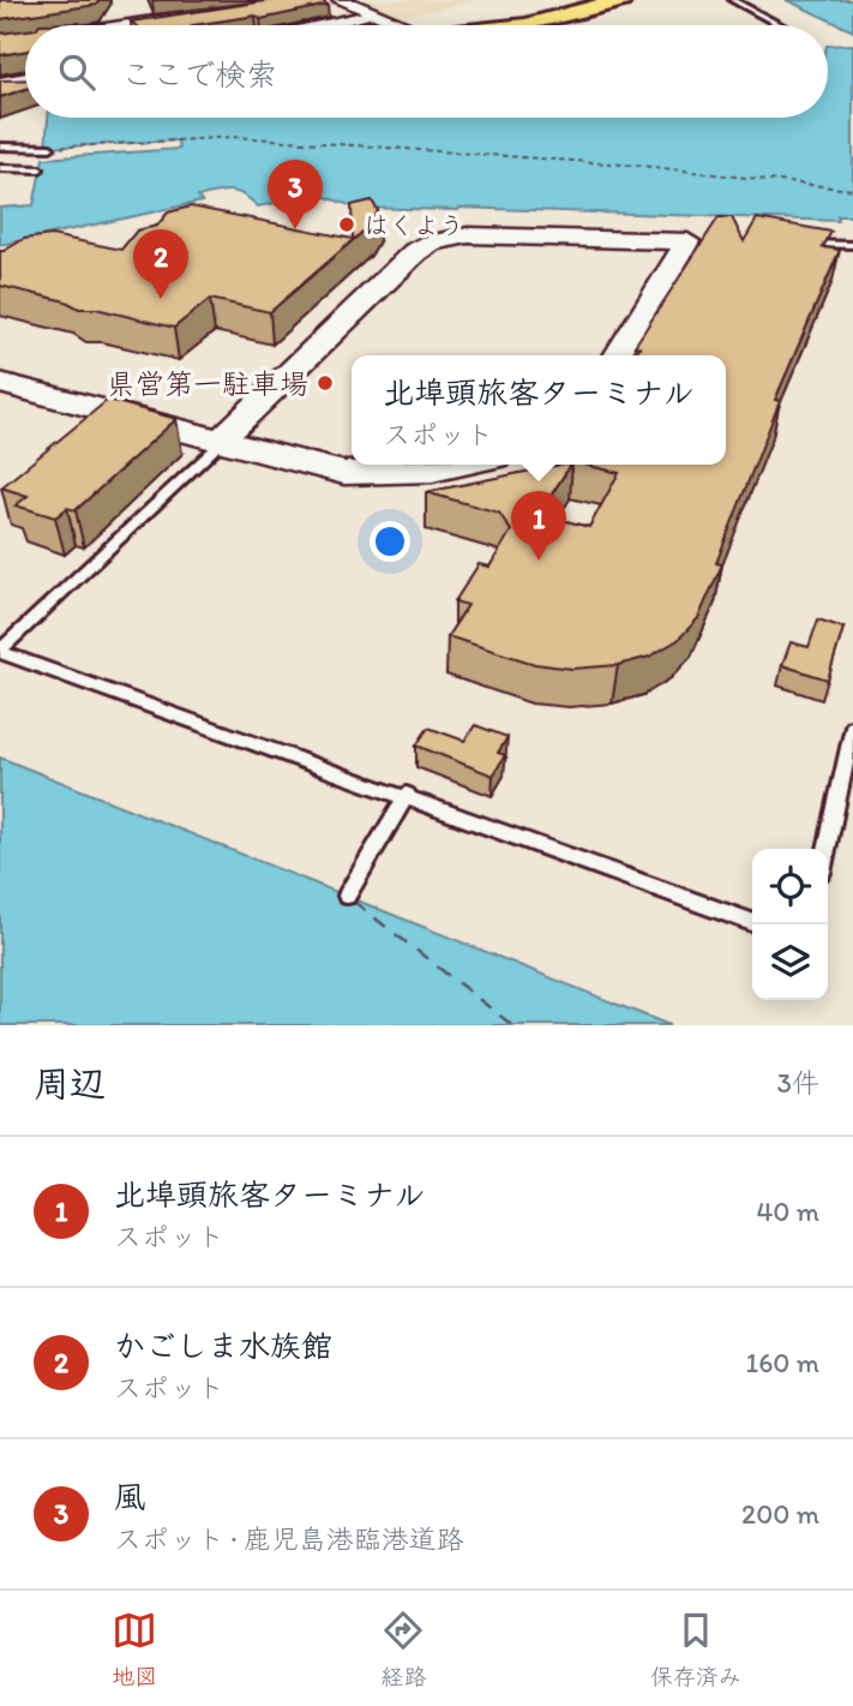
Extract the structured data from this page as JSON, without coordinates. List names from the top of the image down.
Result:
{
  "places": ["はくよう", "県営第一駐車場"],
  "page": {
    "search": "ここで検索",
    "pins": ["3", "2", "1"],
    "popup": ["北埠頭旅客ターミナル", "スポット"],
    "heading": ["周辺", "3件"],
    "list": [
      {
        "mark": "1",
        "name": "北埠頭旅客ターミナル",
        "note": "スポット",
        "value": "40 m"
      },
      {
        "mark": "2",
        "name": "かごしま水族館",
        "note": "スポット",
        "value": "160 m"
      },
      {
        "mark": "3",
        "name": "風",
        "note": "スポット · 鹿児島港臨港道路",
        "value": "200 m"
      }
    ],
    "nav": ["地図", "経路", "保存済み"]
  }
}
